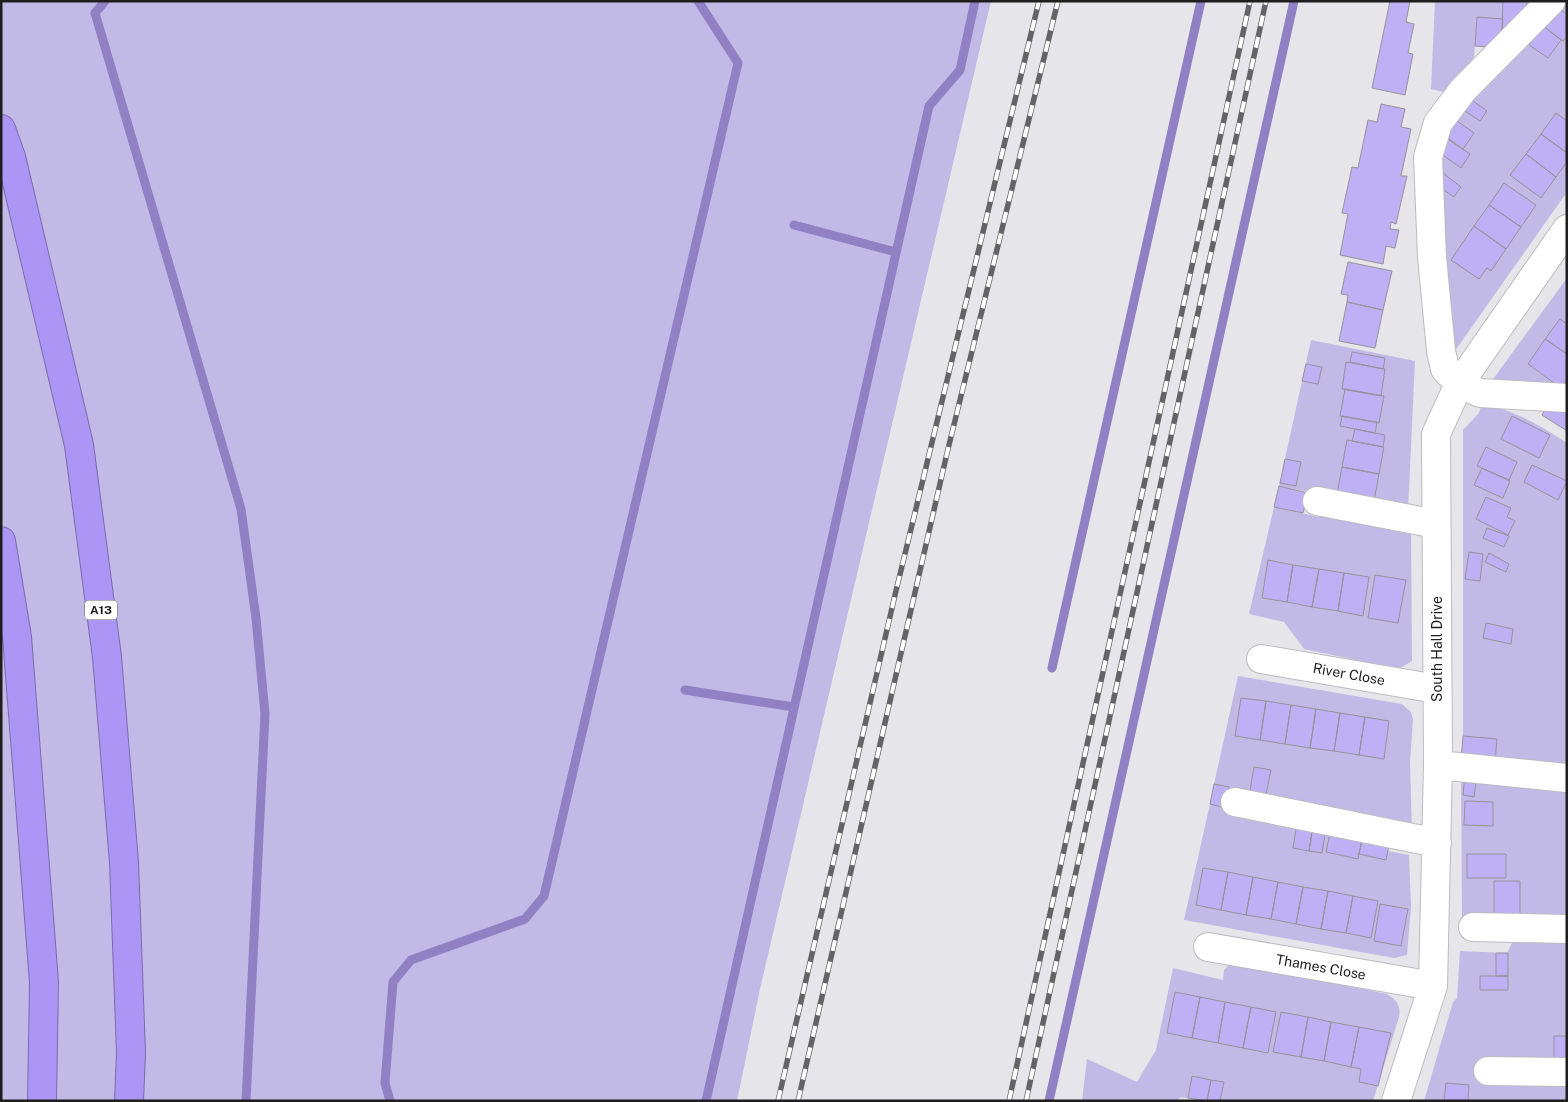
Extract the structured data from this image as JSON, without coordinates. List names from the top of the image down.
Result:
{
  "streets": {
    "highway": ["A13"],
    "street": ["South Hall Drive", "River Close", "Thames Close"]
  },
  "crossings": [
    ["South Hall Drive", "River Close"],
    ["South Hall Drive", "Thames Close"]
  ]
}
